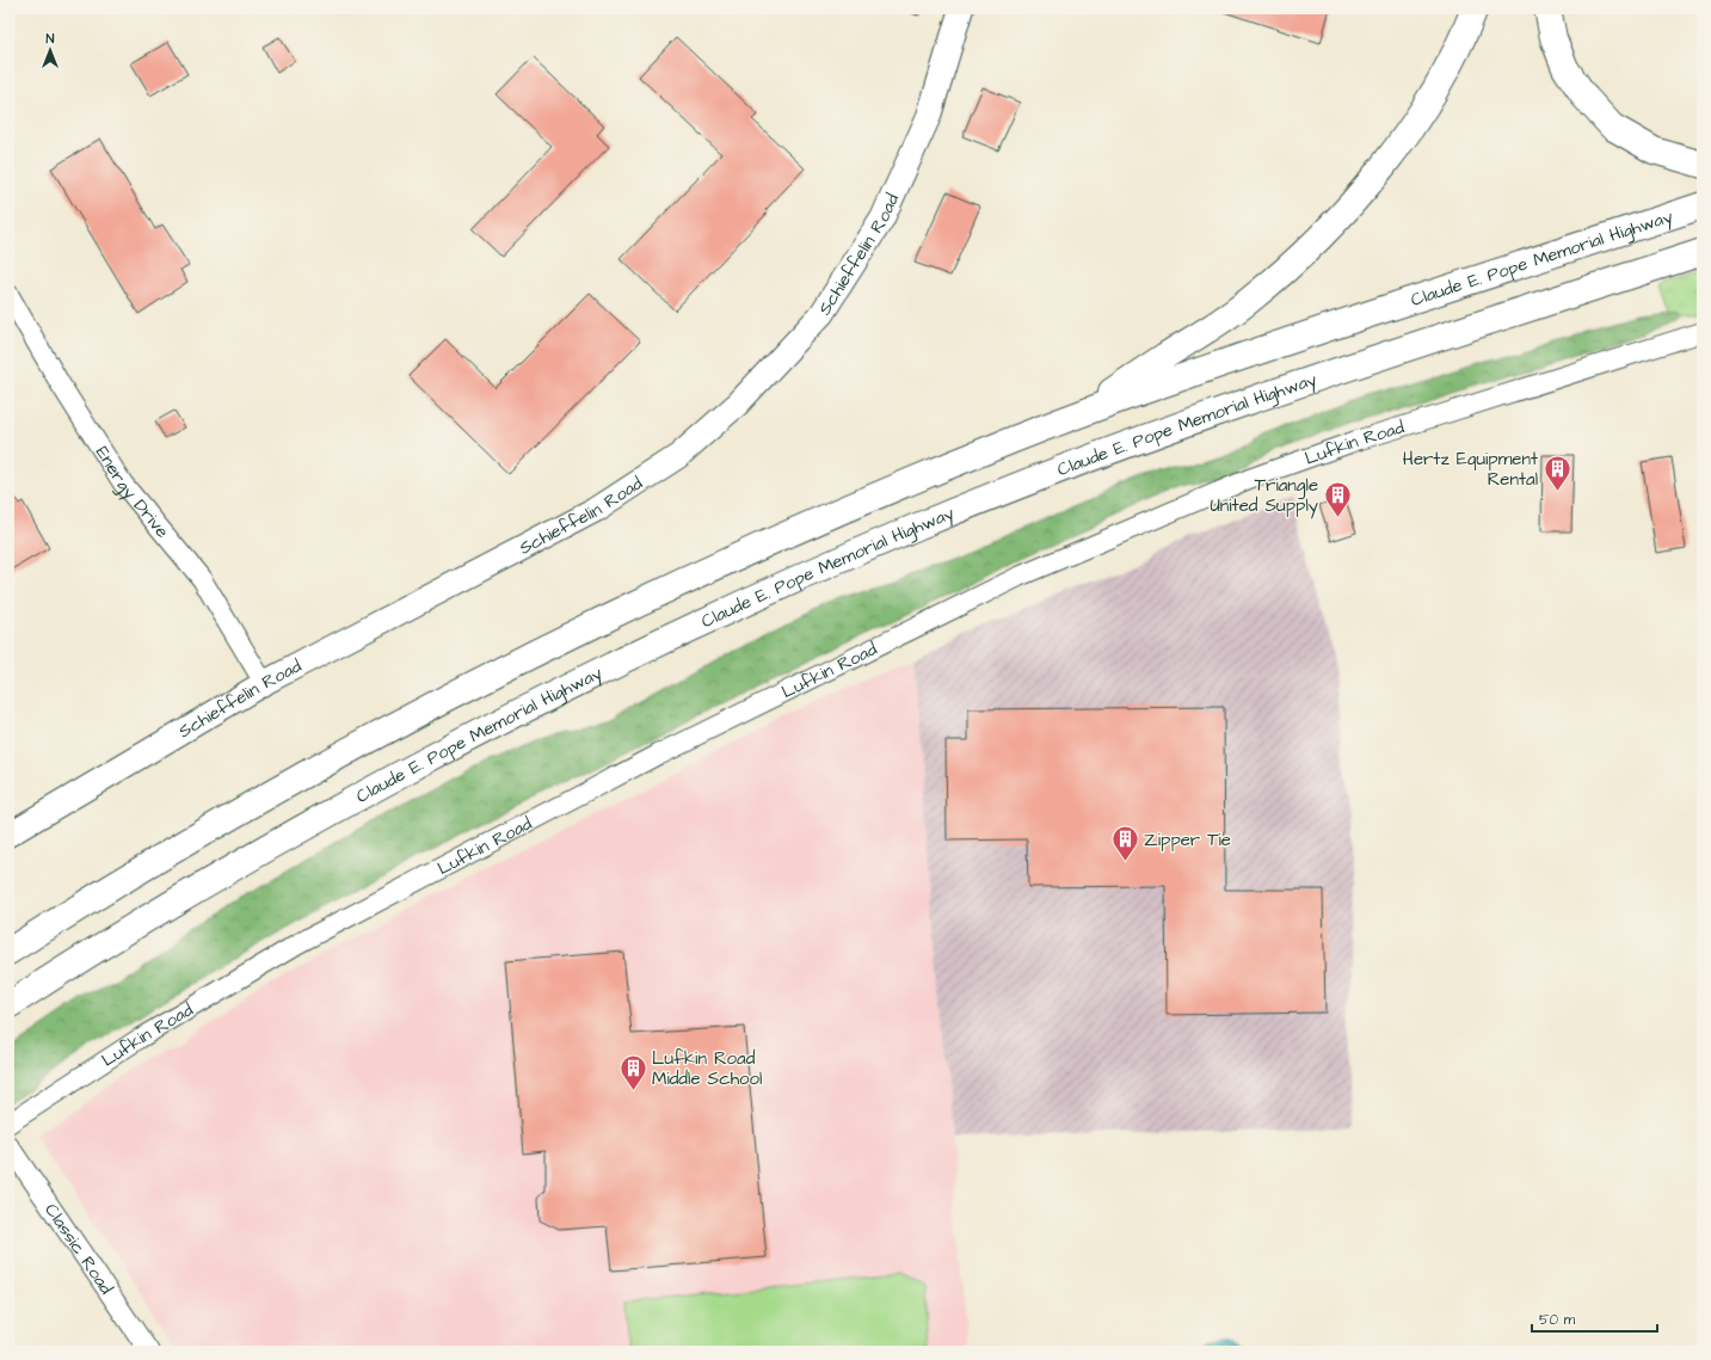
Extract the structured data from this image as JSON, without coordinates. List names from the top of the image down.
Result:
{
  "streets": {
    "highway": ["Claude E. Pope Memorial Highway"],
    "street": [
      "Schieffelin Road",
      "Lufkin Road",
      "Energy Drive",
      "Classic Road"
    ]
  },
  "crossings": [
    ["Schieffelin Road", "Energy Drive"]
  ],
  "places": {
    "building": [
      "Hertz Equipment Rental",
      "Triangle United Supply",
      "Zipper Tie",
      "Lufkin Road Middle School"
    ]
  },
  "scale_bar": "50 m",
  "north": "top"
}
